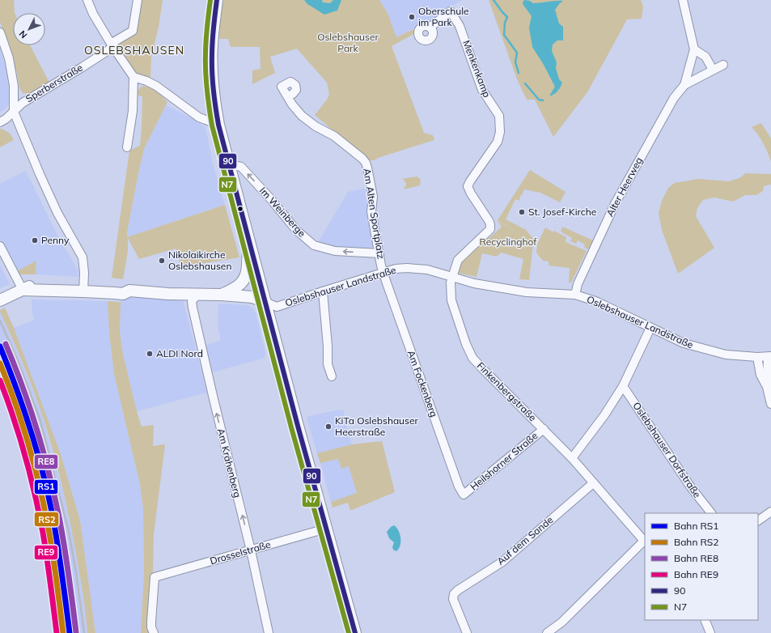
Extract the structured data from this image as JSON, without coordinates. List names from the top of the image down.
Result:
{
  "streets": {
    "street": [
      "Menkenkamp",
      "Sperberstraße",
      "Alter Heerweg",
      "Im Weinberge",
      "Am Alten Sportplatz",
      "Oslebshauser Landstraße",
      "Am Fockenberg",
      "Finkenbergstraße",
      "Oslebshauser Dorfstraße",
      "Heilshorner Straße",
      "Am Krähenberg",
      "Auf dem Sande",
      "Drosselstraße"
    ]
  },
  "crossings": [
    ["Menkenkamp", "Oslebshauser Landstraße"],
    ["Menkenkamp", "Finkenbergstraße"],
    ["Alter Heerweg", "Oslebshauser Landstraße"],
    ["Im Weinberge", "Am Alten Sportplatz"],
    ["Am Alten Sportplatz", "Oslebshauser Landstraße"],
    ["Am Alten Sportplatz", "Am Fockenberg"],
    ["Oslebshauser Landstraße", "Am Fockenberg"],
    ["Oslebshauser Landstraße", "Finkenbergstraße"],
    ["Am Fockenberg", "Heilshorner Straße"],
    ["Finkenbergstraße", "Heilshorner Straße"],
    ["Finkenbergstraße", "Auf dem Sande"],
    ["Am Krähenberg", "Drosselstraße"]
  ],
  "one_way": ["Im Weinberge", "Am Krähenberg"],
  "districts": ["OSLEBSHAUSEN"],
  "parks": ["Oslebshauser Park", "Recyclinghof"],
  "places": [
    "Oberschule im Park",
    "St. Josef-Kirche",
    "Penny",
    "Nikolaikirche Oslebshausen",
    "ALDI Nord",
    "KiTa Oslebshauser Heerstraße"
  ],
  "lines": [
    "transit line 90",
    "transit line N7",
    "rail line RE8",
    "rail line RS1",
    "rail line RS2",
    "rail line RE9"
  ],
  "legend": [
    "Bahn RS1",
    "Bahn RS2",
    "Bahn RE8",
    "Bahn RE9",
    "90",
    "N7"
  ],
  "north": "bottom left"
}
